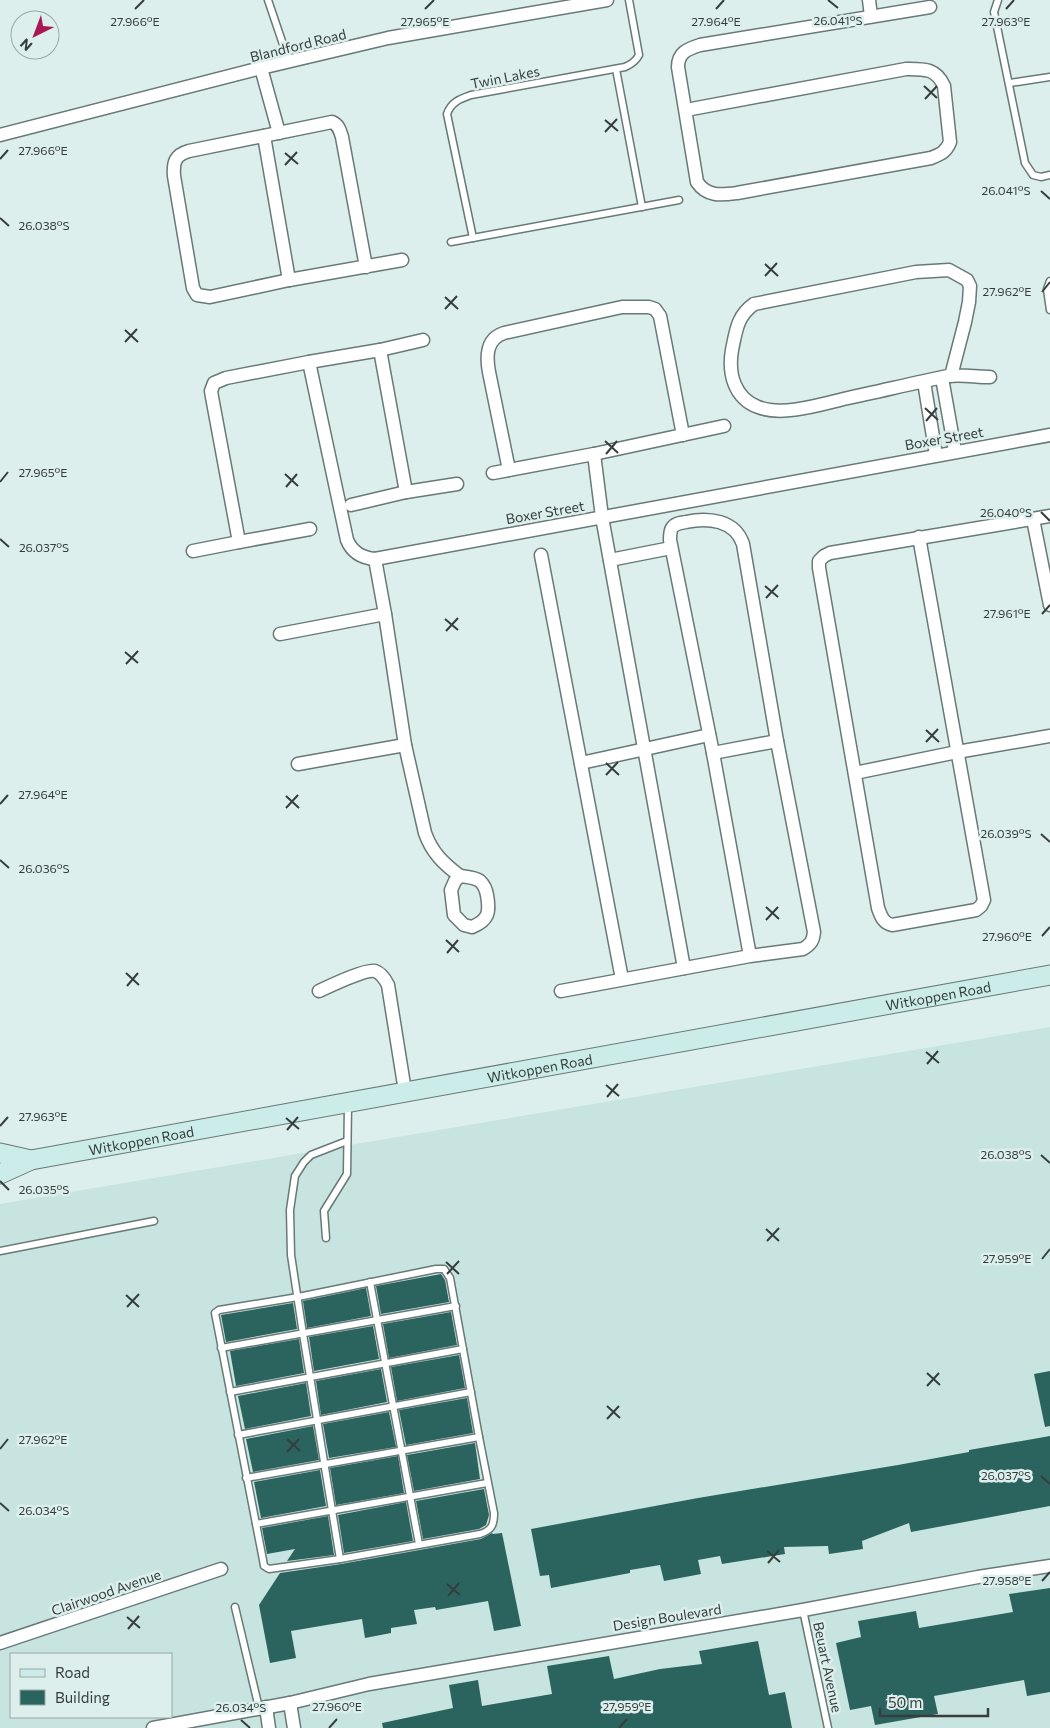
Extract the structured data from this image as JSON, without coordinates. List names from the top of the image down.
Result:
{
  "streets": {
    "main road": ["Witkoppen Road"],
    "street": [
      "Blandford Road",
      "Boxer Street",
      "Clairwood Avenue",
      "Design Boulevard"
    ],
    "lane": ["Twin Lakes", "Beuart Avenue"]
  },
  "crossings": [
    ["Design Boulevard", "Beuart Avenue"]
  ],
  "legend": ["Road", "Building"],
  "scale_bar": "50 m",
  "north": "bottom left",
  "coordinates": [
    "26.041°S",
    "27.966°E",
    "27.964°E",
    "27.965°E",
    "27.963°E",
    "26.038°S",
    "27.962°E",
    "26.040°S",
    "26.037°S",
    "27.961°E",
    "26.039°S",
    "26.036°S",
    "27.960°E",
    "26.035°S",
    "27.959°E",
    "26.034°S",
    "27.958°E"
  ]
}
